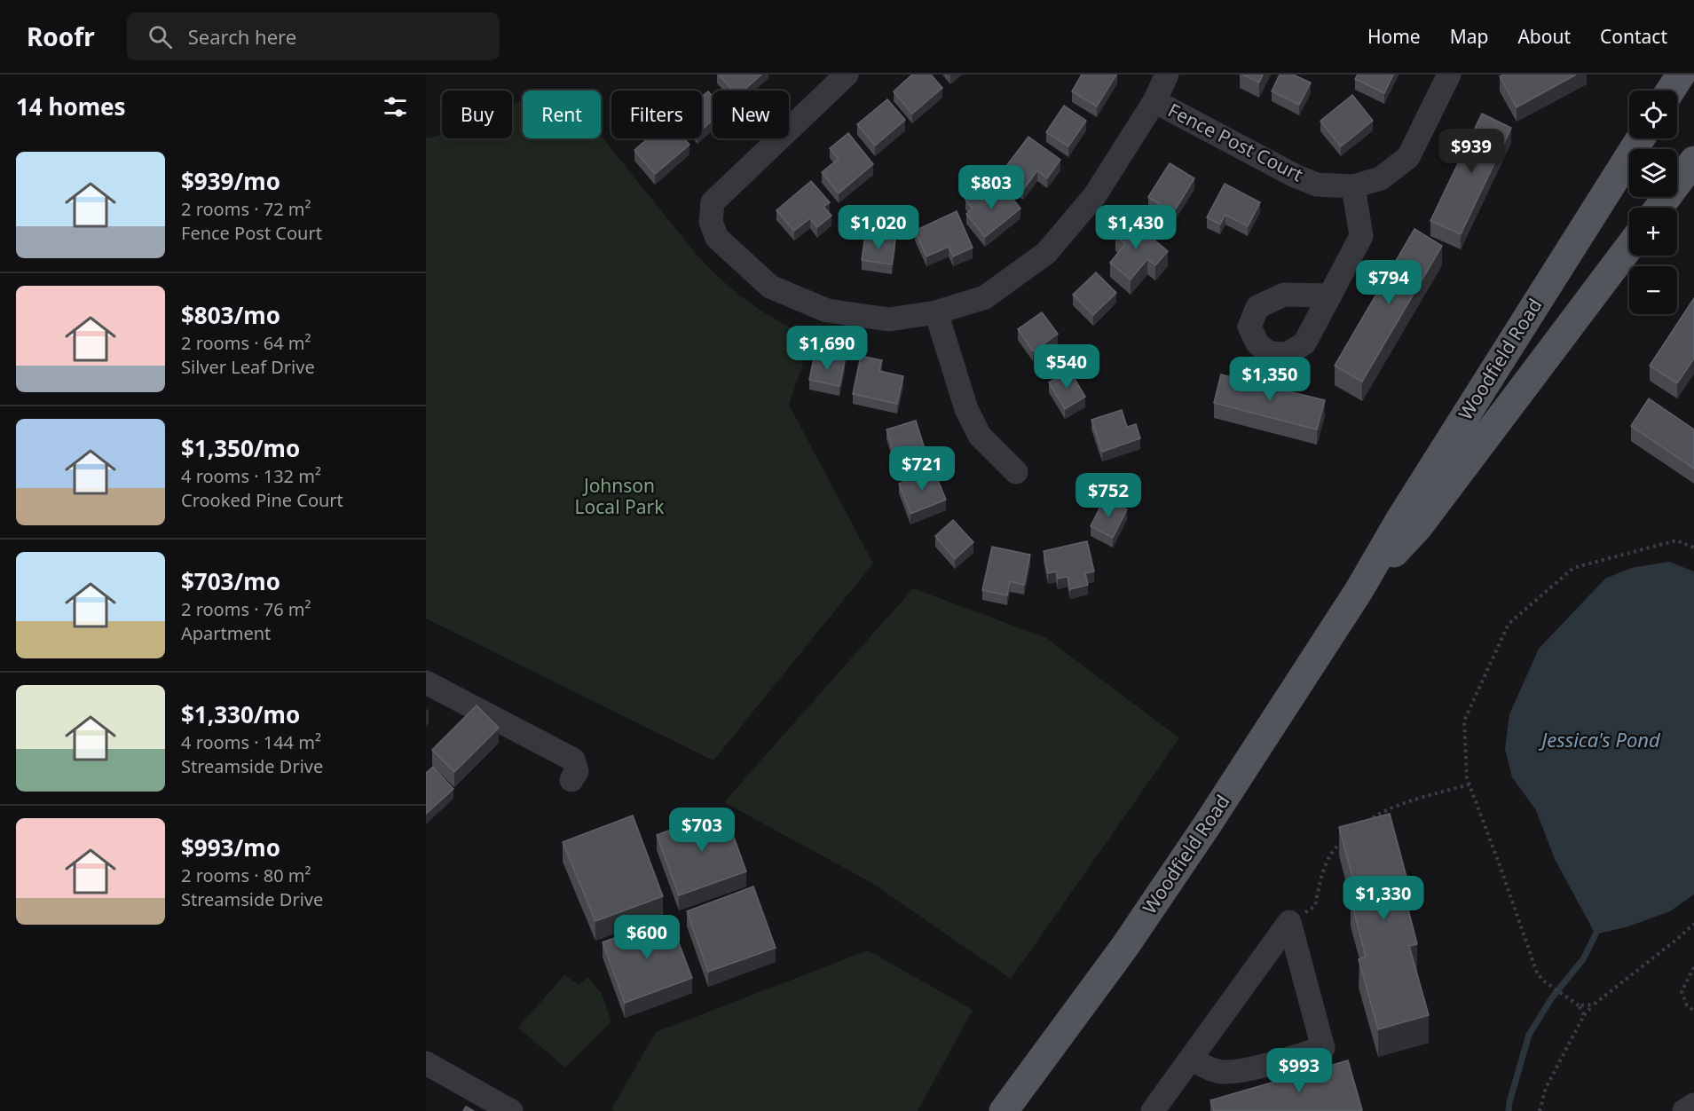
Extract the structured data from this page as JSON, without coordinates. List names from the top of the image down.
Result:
{
  "streets": {
    "main road": ["Woodfield Road"],
    "street": ["Fence Post Court"]
  },
  "water": ["Jessica's Pond"],
  "parks": ["Johnson Local Park"],
  "page": {
    "header": "Roofr",
    "search": "Search here",
    "nav": [
      "Home",
      "Map",
      "About",
      "Contact"
    ],
    "heading": "14 homes",
    "map_buttons": ["+", "−"],
    "chip": [
      "Buy",
      "Rent",
      "Filters",
      "New"
    ],
    "price": [
      "$939",
      "$803",
      "$1,020",
      "$1,430",
      "$794",
      "$1,690",
      "$540",
      "$1,350",
      "$721",
      "$752",
      "$703",
      "$1,330",
      "$600",
      "$993"
    ],
    "list": [
      {
        "name": "$939/mo",
        "note": "2 rooms · 72 m² · Fence Post Court"
      },
      {
        "name": "$803/mo",
        "note": "2 rooms · 64 m² · Silver Leaf Drive"
      },
      {
        "name": "$1,350/mo",
        "note": "4 rooms · 132 m² · Crooked Pine Court"
      },
      {
        "name": "$703/mo",
        "note": "2 rooms · 76 m² · Apartment"
      },
      {
        "name": "$1,330/mo",
        "note": "4 rooms · 144 m² · Streamside Drive"
      },
      {
        "name": "$993/mo",
        "note": "2 rooms · 80 m² · Streamside Drive"
      }
    ]
  }
}
